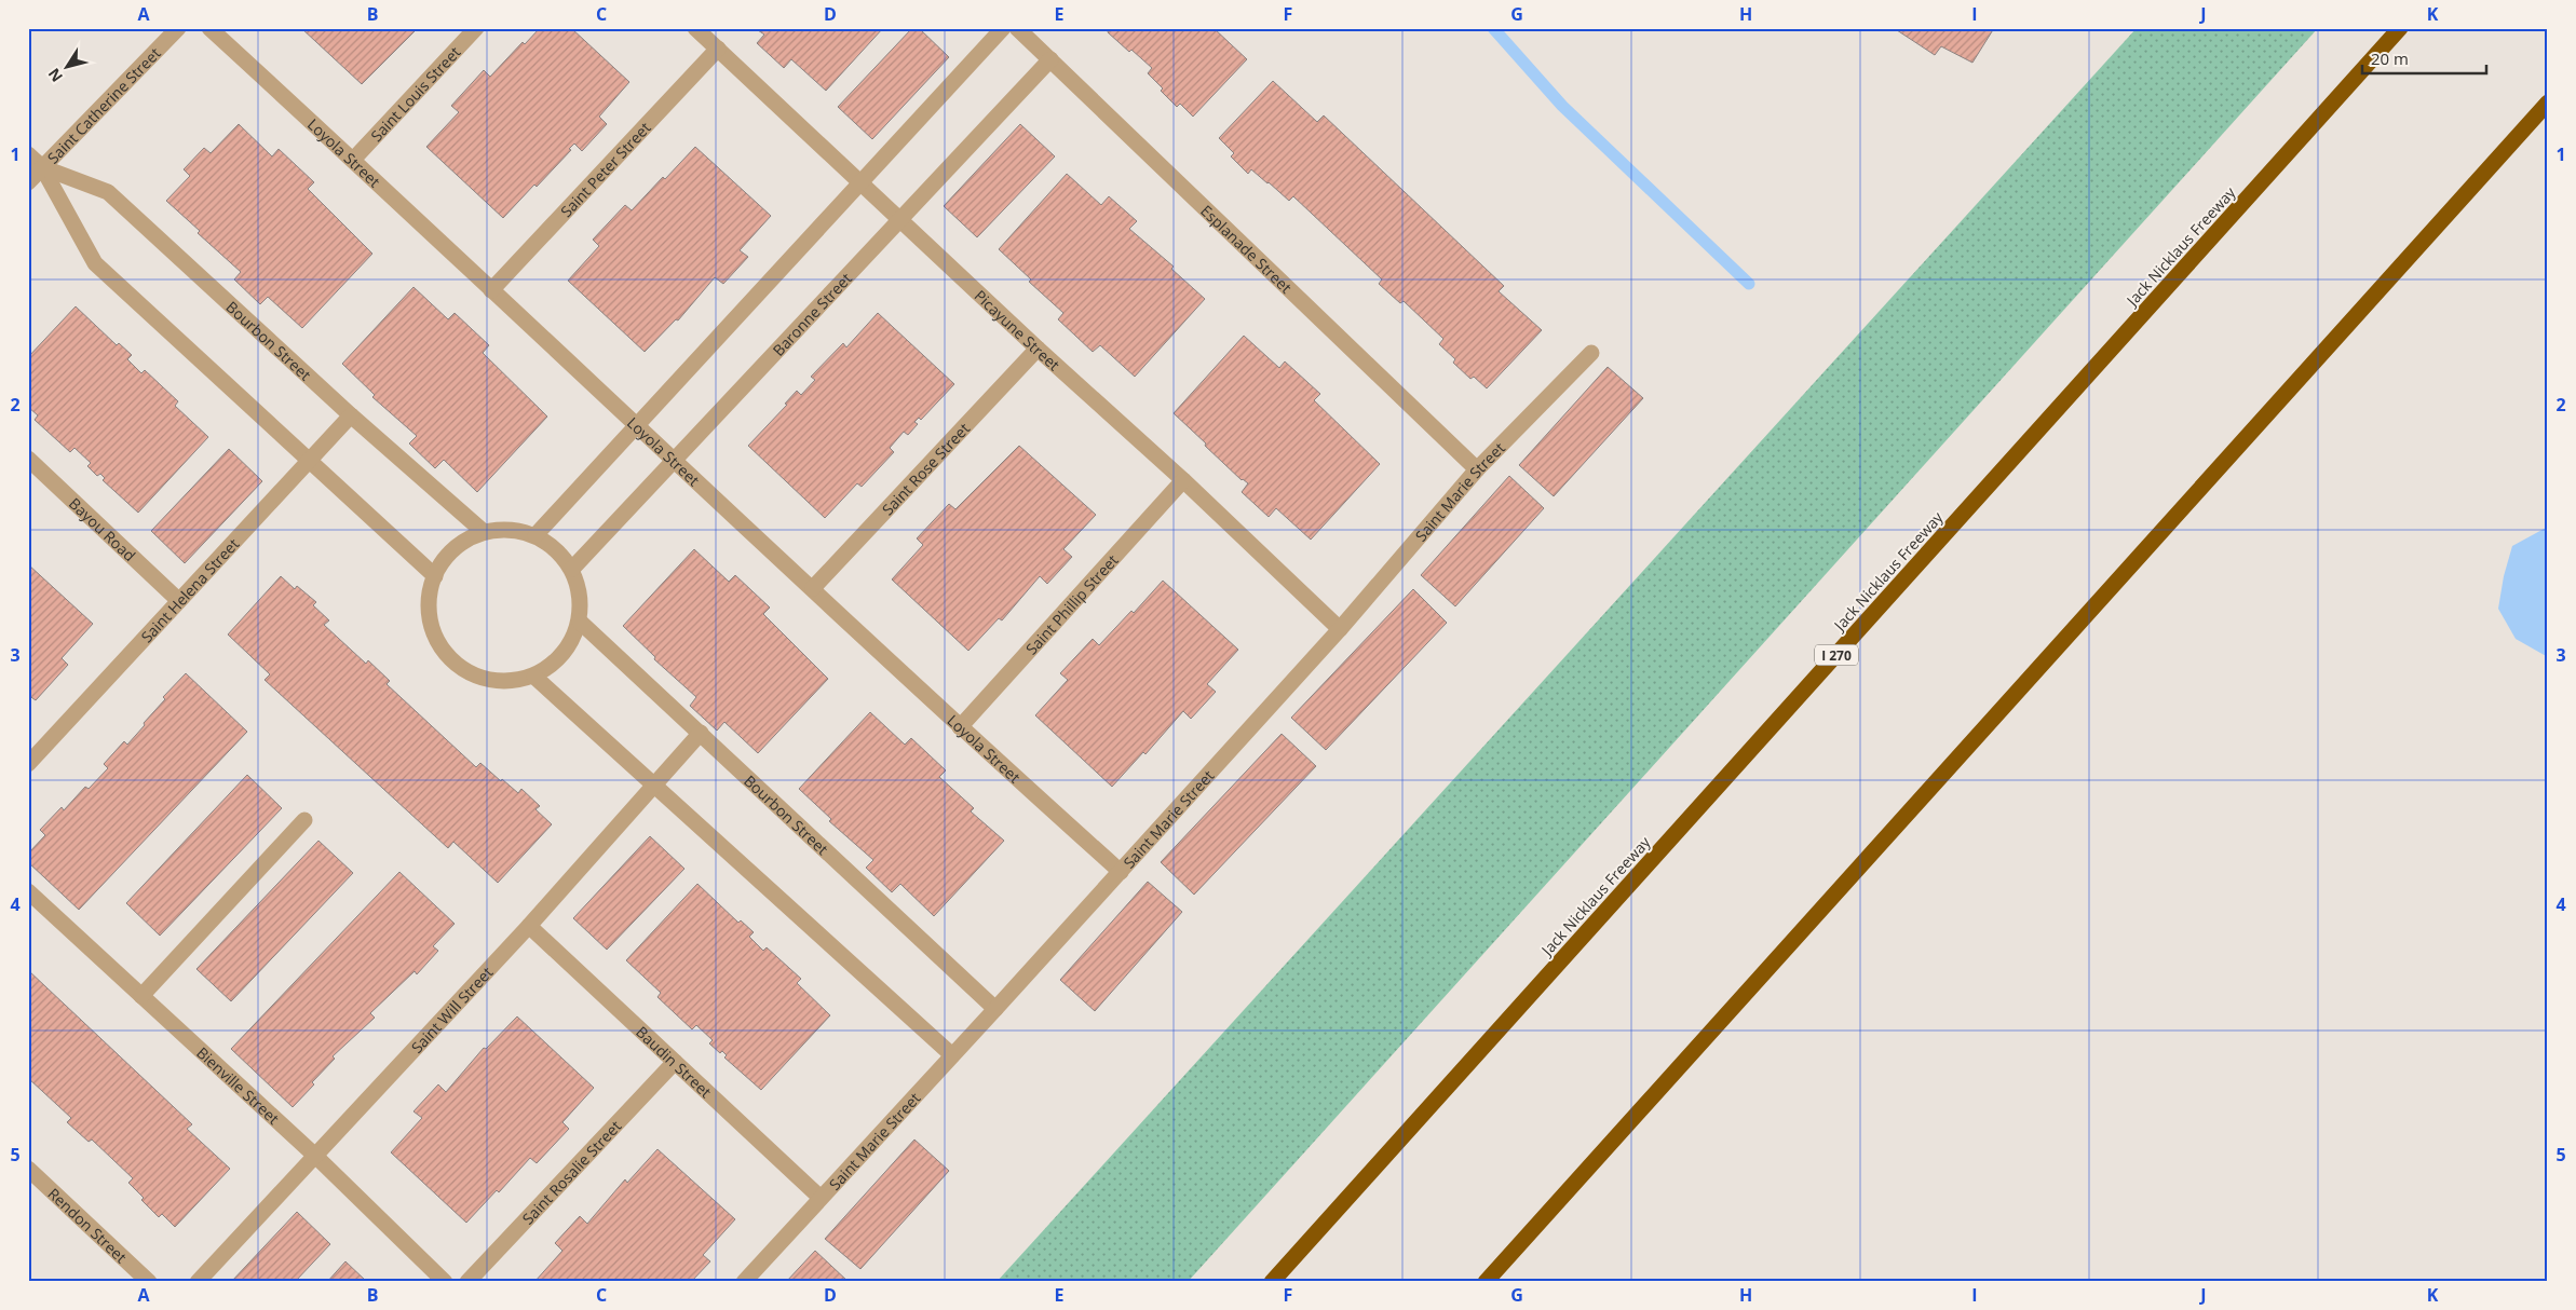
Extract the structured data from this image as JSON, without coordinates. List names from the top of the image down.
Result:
{
  "streets": {
    "highway": ["Jack Nicklaus Freeway", "I 270"],
    "street": [
      "Saint Louis Street",
      "Saint Catherine Street",
      "Loyola Street",
      "Saint Peter Street",
      "Esplanade Street",
      "Baronne Street",
      "Picayune Street",
      "Bourbon Street",
      "Saint Rose Street",
      "Saint Marie Street",
      "Bayou Road",
      "Saint Helena Street",
      "Saint Phillip Street",
      "Saint Will Street",
      "Baudin Street",
      "Bienville Street",
      "Saint Rosalie Street",
      "Rendon Street"
    ]
  },
  "crossings": [
    ["Saint Louis Street", "Loyola Street"],
    ["Saint Catherine Street", "Bourbon Street"],
    ["Loyola Street", "Saint Peter Street"],
    ["Loyola Street", "Baronne Street"],
    ["Loyola Street", "Saint Rose Street"],
    ["Loyola Street", "Saint Marie Street"],
    ["Loyola Street", "Saint Phillip Street"],
    ["Saint Peter Street", "Picayune Street"],
    ["Esplanade Street", "Baronne Street"],
    ["Esplanade Street", "Saint Marie Street"],
    ["Baronne Street", "Picayune Street"],
    ["Baronne Street", "Bourbon Street"],
    ["Picayune Street", "Saint Rose Street"],
    ["Picayune Street", "Saint Marie Street"],
    ["Picayune Street", "Saint Phillip Street"],
    ["Bourbon Street", "Saint Marie Street"],
    ["Bourbon Street", "Saint Helena Street"],
    ["Bourbon Street", "Saint Will Street"],
    ["Saint Marie Street", "Baudin Street"],
    ["Bayou Road", "Saint Helena Street"],
    ["Saint Will Street", "Baudin Street"],
    ["Saint Will Street", "Bienville Street"],
    ["Baudin Street", "Saint Rosalie Street"]
  ],
  "scale_bar": "20 m",
  "north": "bottom left",
  "grid": {
    "columns": [
      "A",
      "B",
      "C",
      "D",
      "E",
      "F",
      "G",
      "H",
      "I",
      "J",
      "K"
    ],
    "rows": [
      "1",
      "2",
      "3",
      "4",
      "5"
    ]
  }
}
